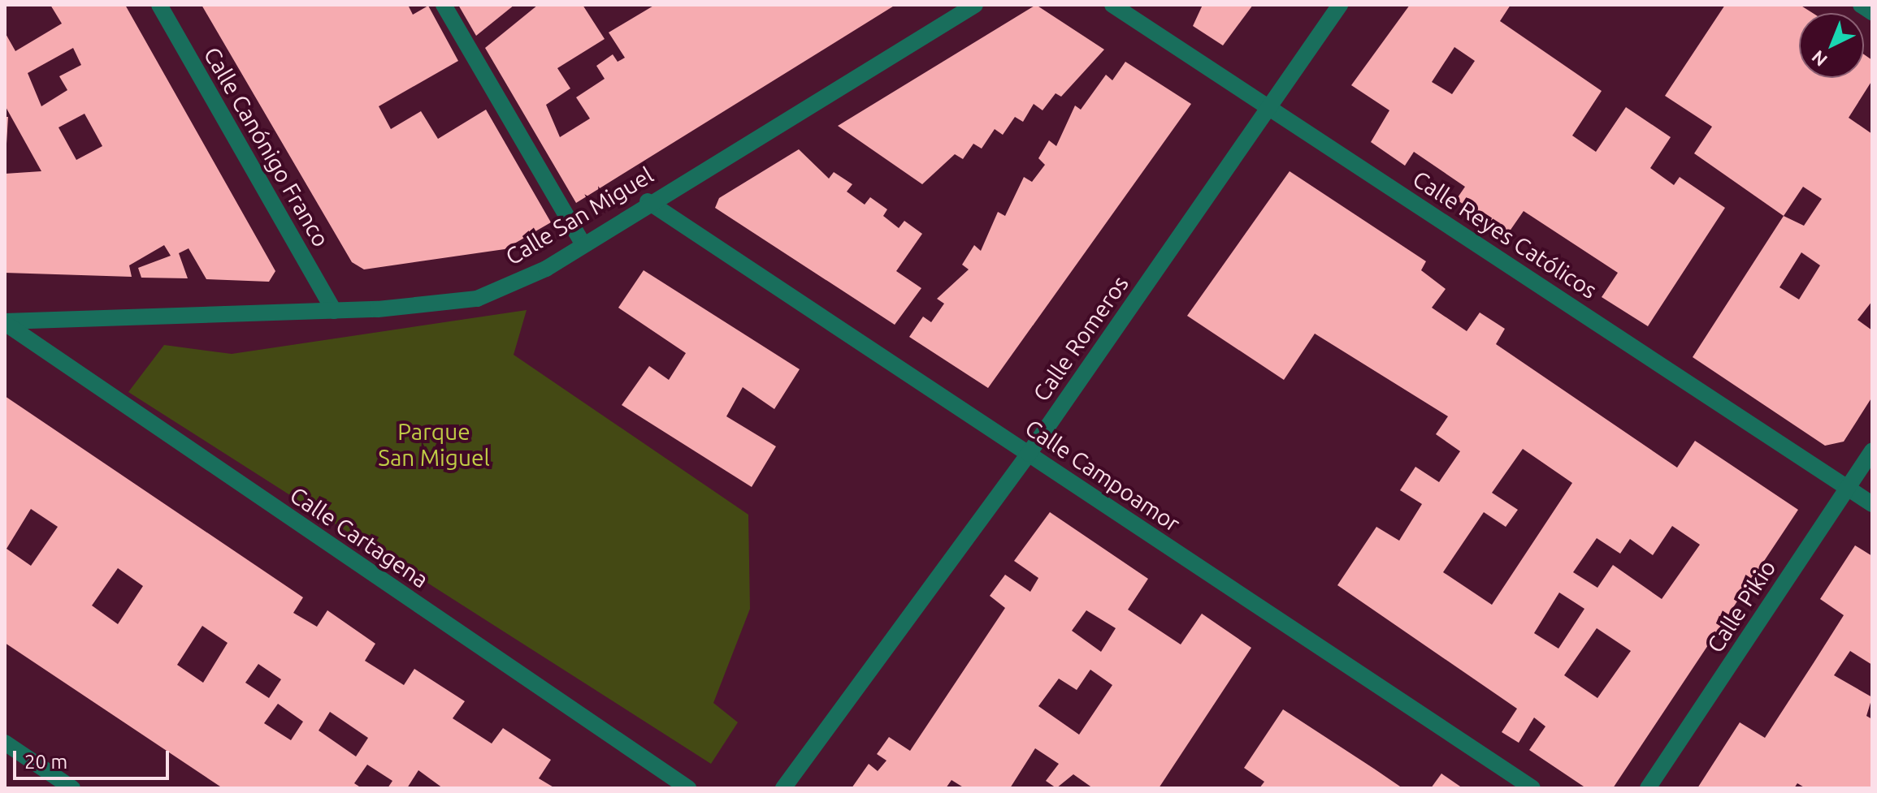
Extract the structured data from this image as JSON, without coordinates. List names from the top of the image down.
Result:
{
  "streets": {
    "street": [
      "Calle Canónigo Franco",
      "Calle San Miguel",
      "Calle Reyes Católicos",
      "Calle Romeros",
      "Calle Campoamor",
      "Calle Cartagena",
      "Calle Pikio"
    ]
  },
  "crossings": [
    ["Calle Canónigo Franco", "Calle San Miguel"],
    ["Calle San Miguel", "Calle Campoamor"],
    ["Calle San Miguel", "Calle Cartagena"],
    ["Calle Reyes Católicos", "Calle Romeros"],
    ["Calle Reyes Católicos", "Calle Pikio"],
    ["Calle Romeros", "Calle Campoamor"]
  ],
  "parks": ["Parque San Miguel"],
  "scale_bar": "20 m",
  "north": "bottom left"
}
